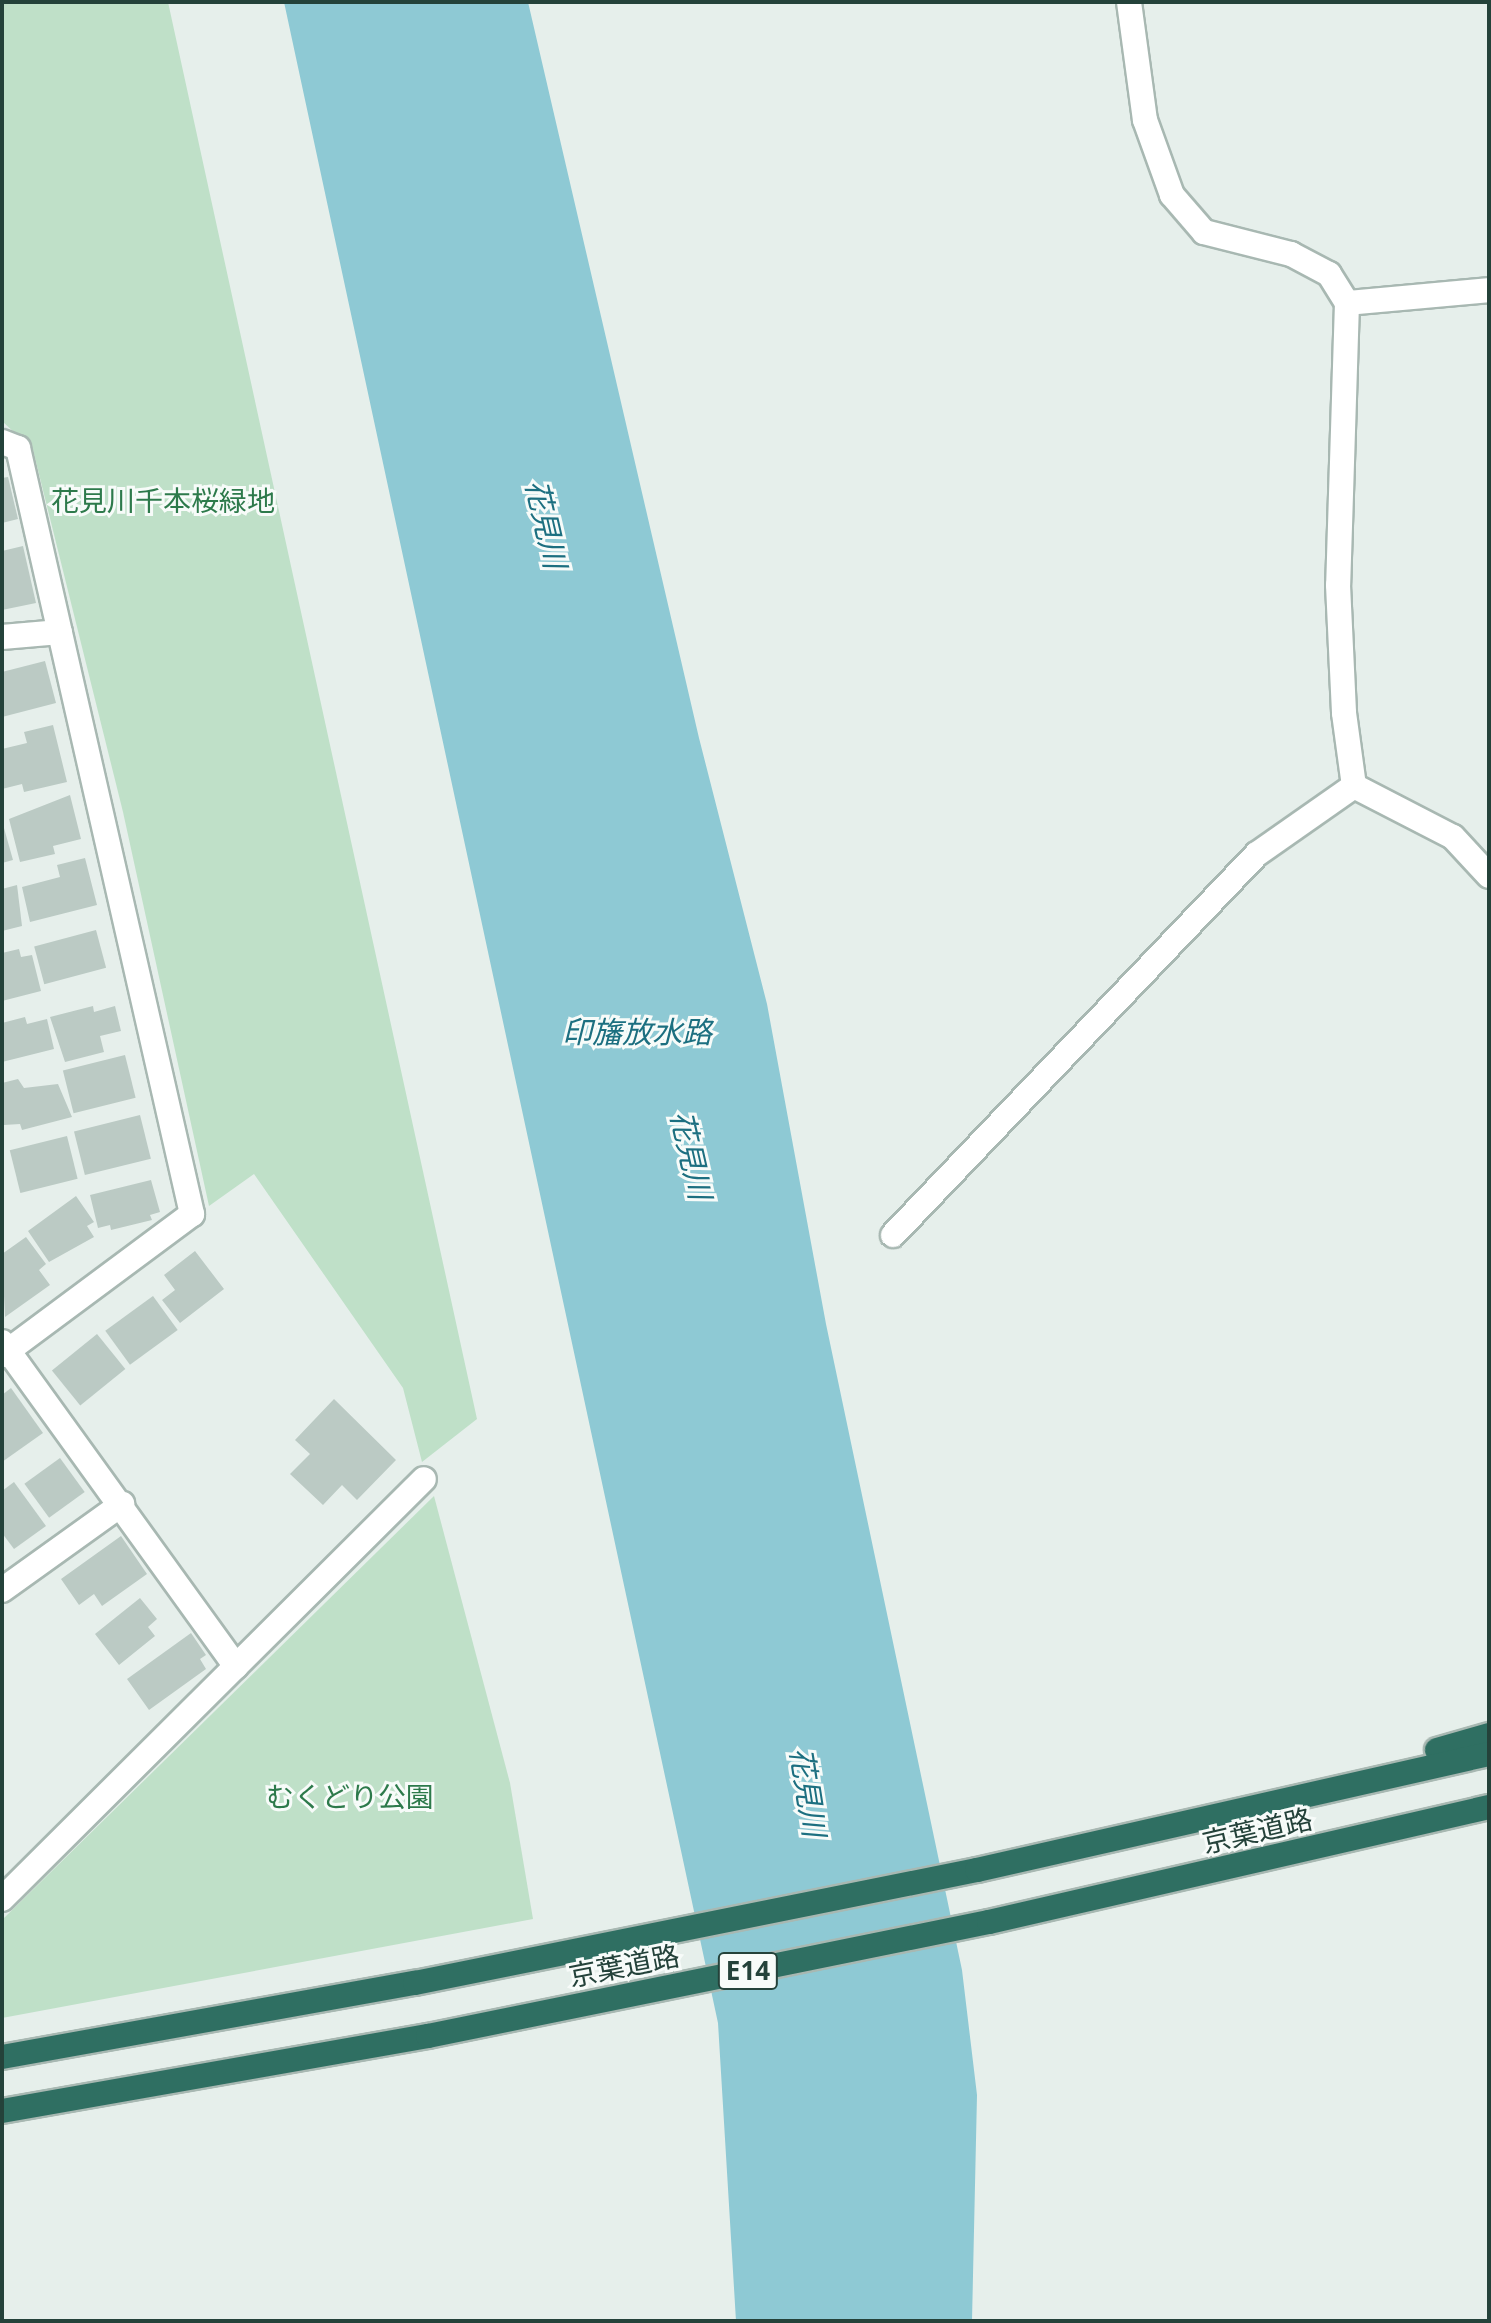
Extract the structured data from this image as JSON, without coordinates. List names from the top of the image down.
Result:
{
  "streets": {
    "highway": ["京葉道路", "E14"]
  },
  "water": ["花見川", "印旛放水路"],
  "parks": ["花見川千本桜緑地", "むくどり公園"]
}
